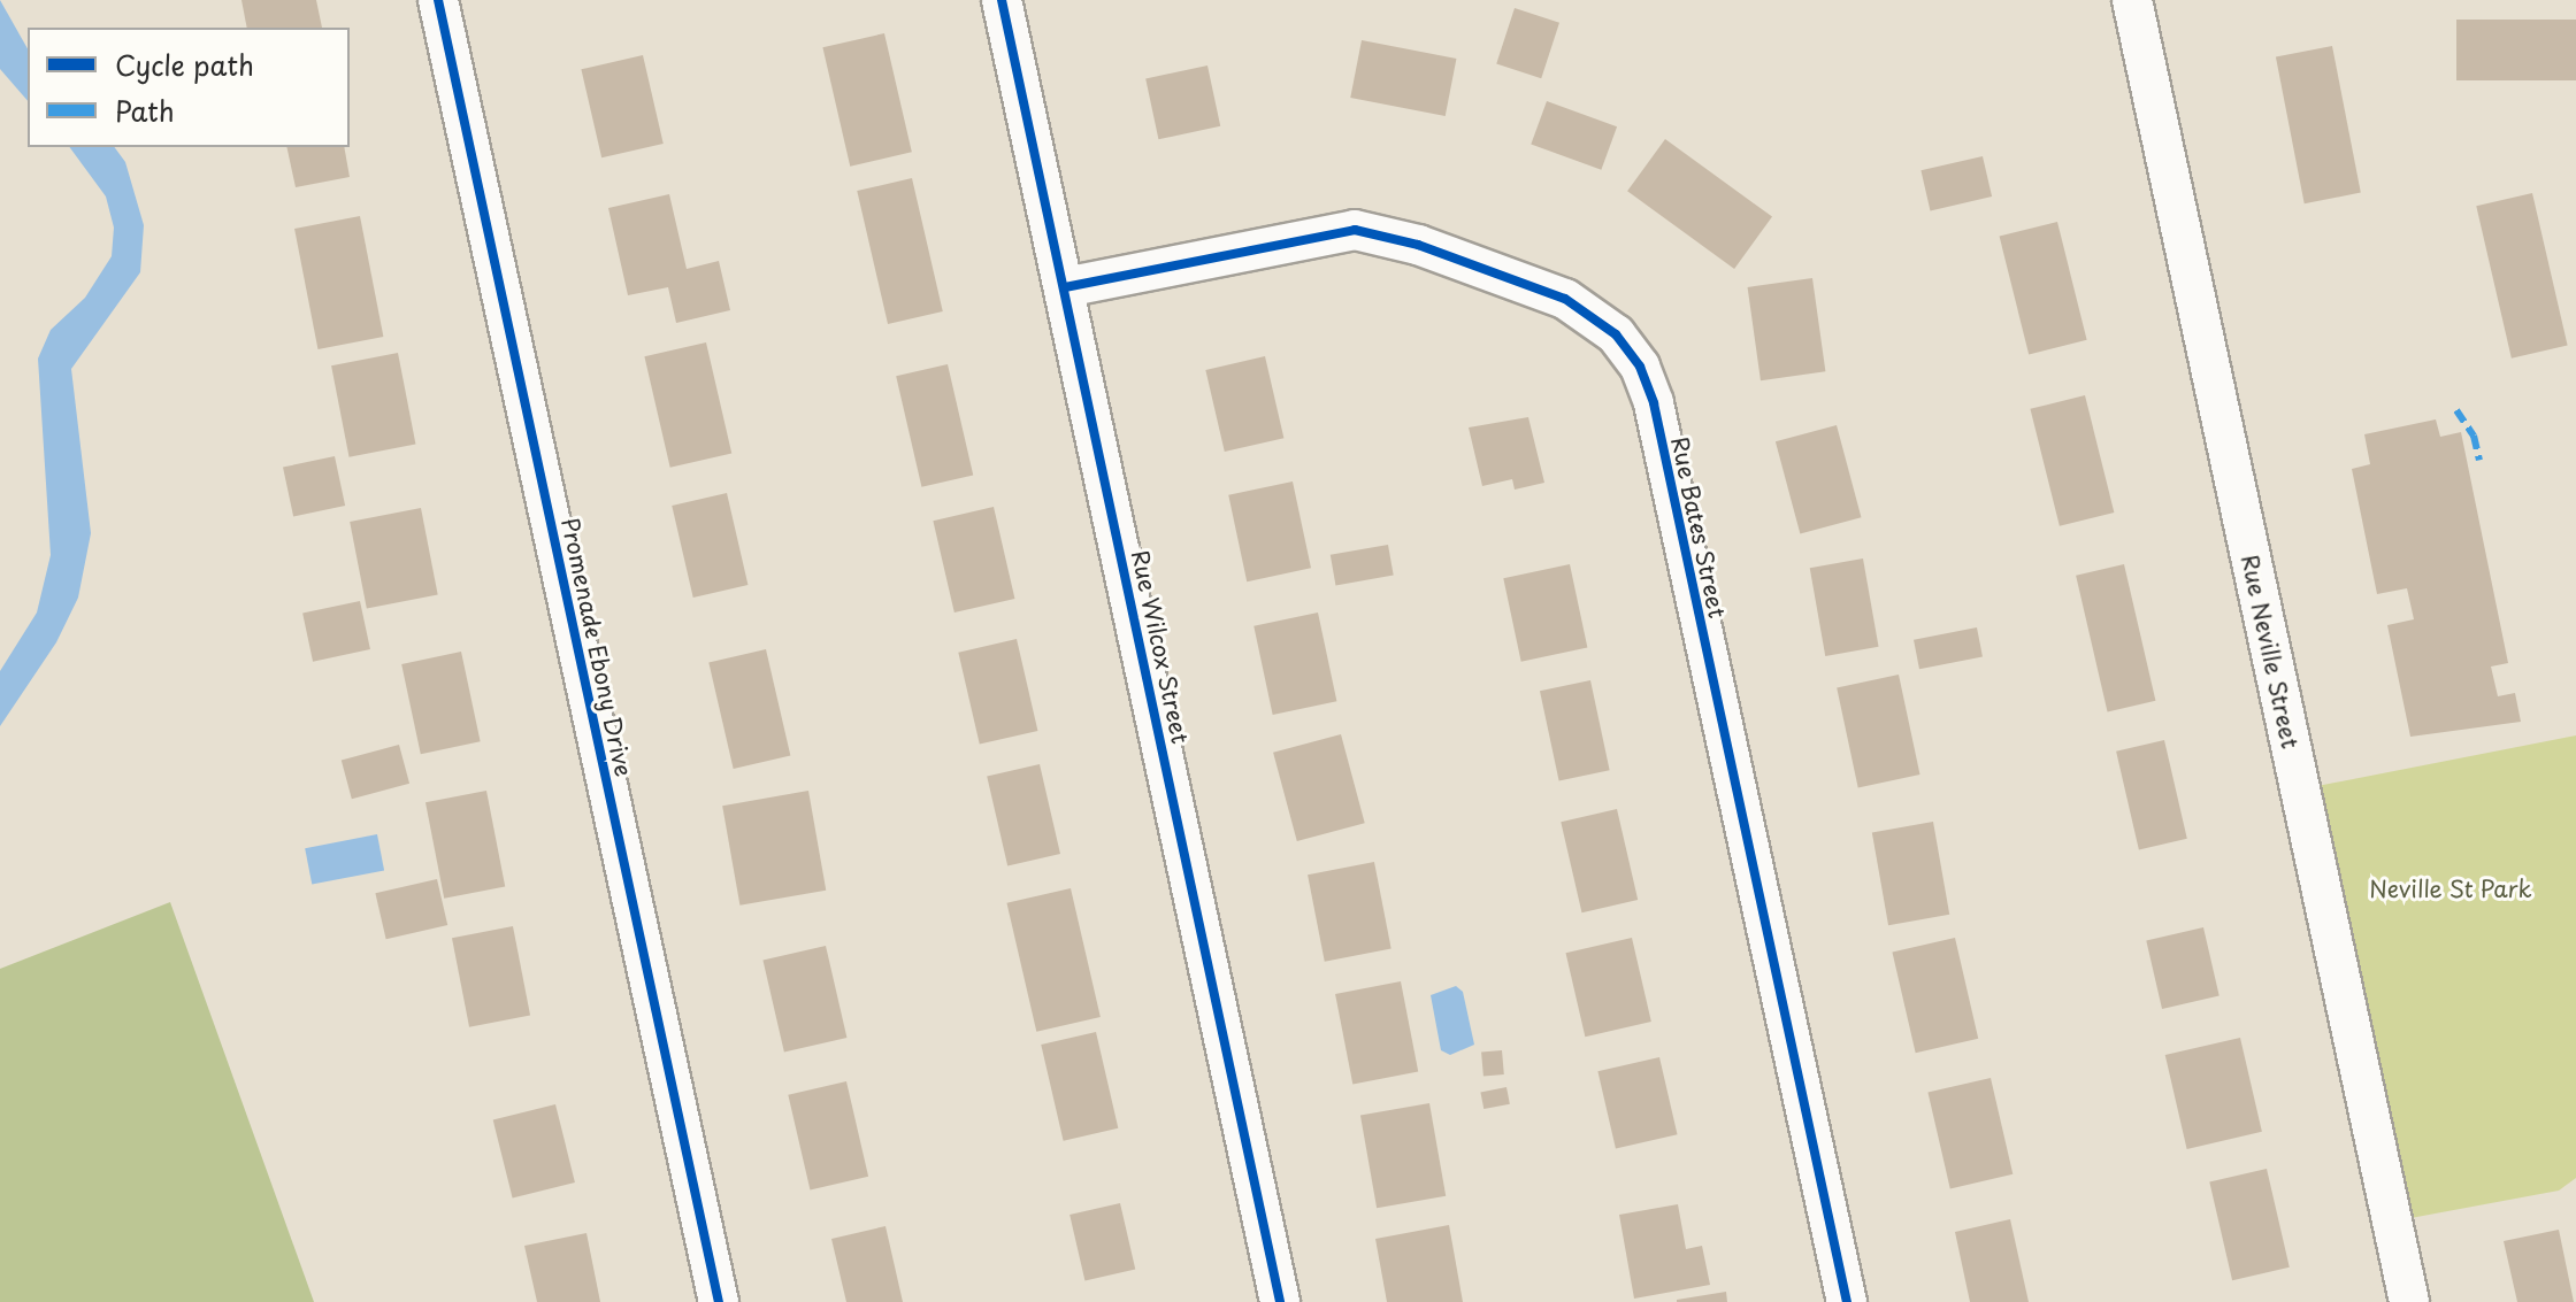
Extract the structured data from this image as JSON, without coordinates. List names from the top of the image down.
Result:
{
  "streets": {
    "street": [
      "Rue Bates Street",
      "Promenade Ebony Drive",
      "Rue Wilcox Street",
      "Rue Neville Street"
    ]
  },
  "crossings": [
    ["Rue Bates Street", "Rue Wilcox Street"]
  ],
  "parks": ["Neville St Park"],
  "legend": ["Cycle path", "Path"]
}
